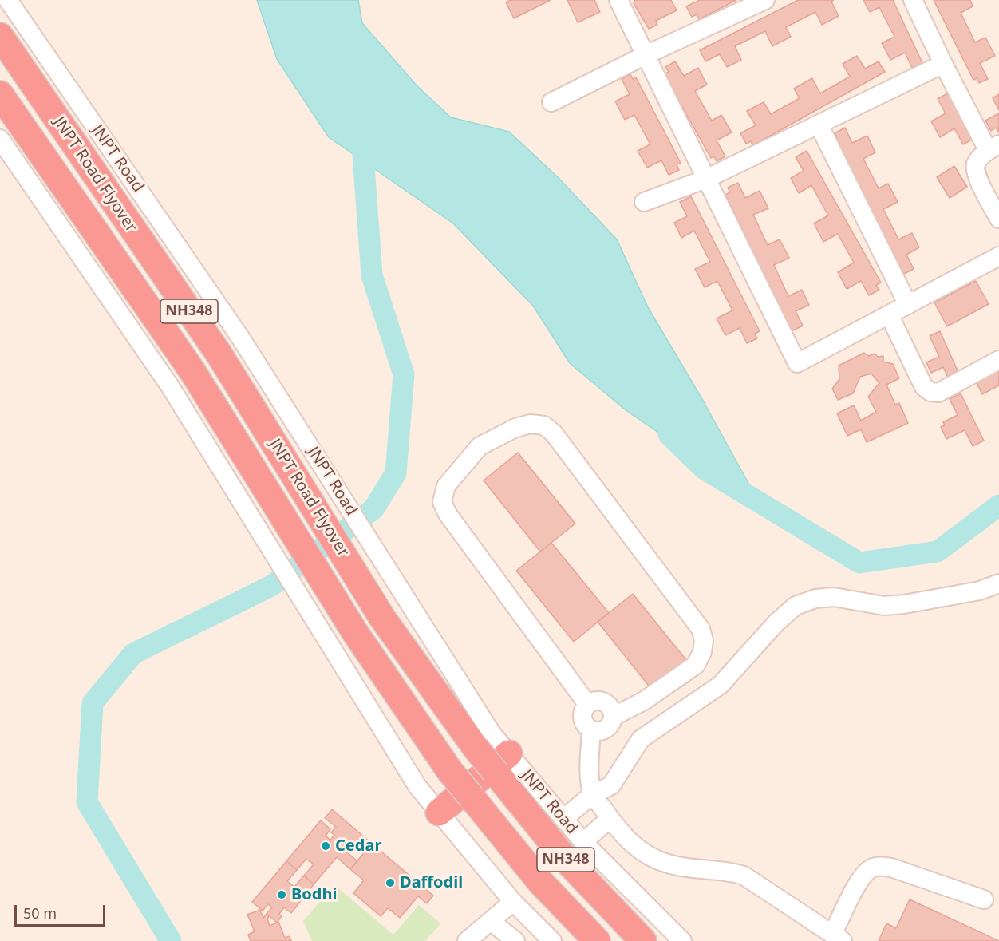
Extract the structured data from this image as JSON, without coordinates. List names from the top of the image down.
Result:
{
  "streets": {
    "highway": ["JNPT Road Flyover", "NH348"],
    "street": ["JNPT Road"]
  },
  "crossings": [
    ["JNPT Road", "JNPT Road Flyover"]
  ],
  "places": ["Cedar", "Daffodil", "Bodhi"],
  "scale_bar": "50 m"
}
